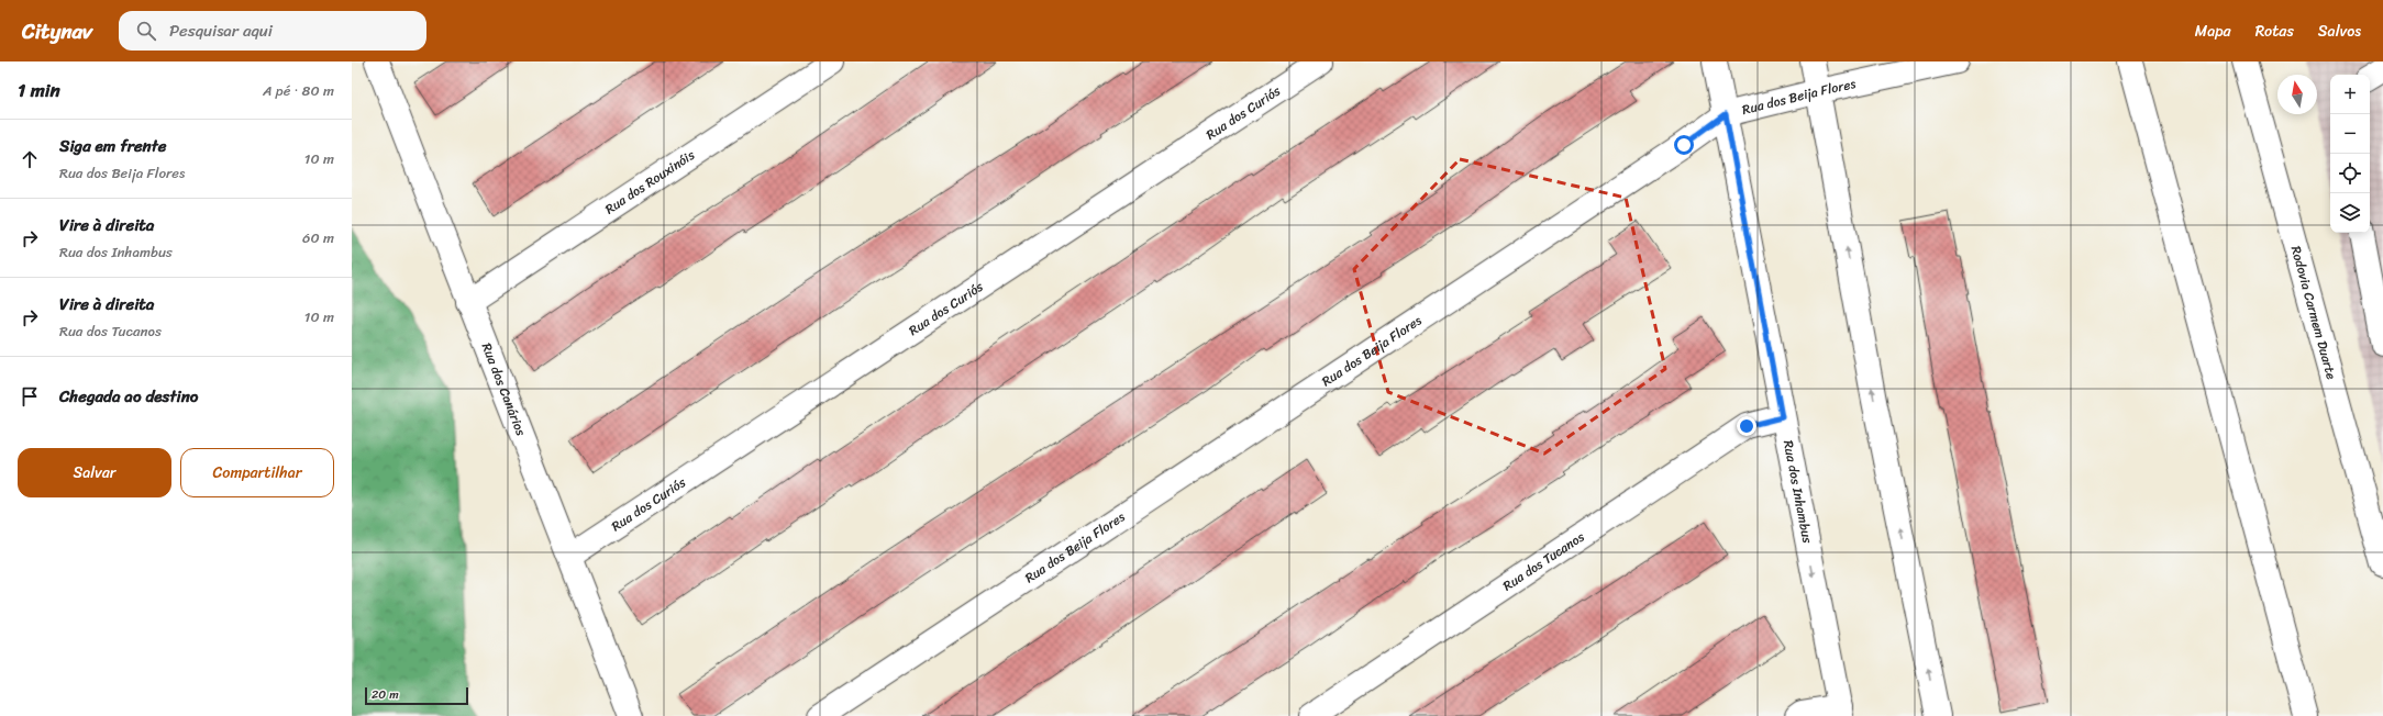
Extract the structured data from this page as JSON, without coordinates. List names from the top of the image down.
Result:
{
  "streets": {
    "street": [
      "Rua dos Beija Flores",
      "Rua dos Curiós",
      "Rua dos Rouxinóis",
      "Rodovia Carmem Duarte",
      "Rua dos Canários",
      "Rua dos Inhambus",
      "Rua dos Tucanos"
    ]
  },
  "crossings": [
    ["Rua dos Beija Flores", "Rua dos Inhambus"],
    ["Rua dos Curiós", "Rua dos Canários"],
    ["Rua dos Rouxinóis", "Rua dos Canários"],
    ["Rua dos Inhambus", "Rua dos Tucanos"]
  ],
  "scale_bar": "20 m",
  "north": "top",
  "page": {
    "header": "Citynav",
    "search": "Pesquisar aqui",
    "nav": ["Mapa", "Rotas", "Salvos"],
    "heading": ["1 min", "A pé · 80 m"],
    "map_buttons": ["+", "−"],
    "list": [
      ["Siga em frente", "Rua dos Beija Flores", "10 m"],
      ["Vire à direita", "Rua dos Inhambus", "60 m"],
      ["Vire à direita", "Rua dos Tucanos", "10 m"],
      "Chegada ao destino"
    ],
    "buttons": ["Salvar", "Compartilhar"],
    "scale": "20 m"
  }
}
